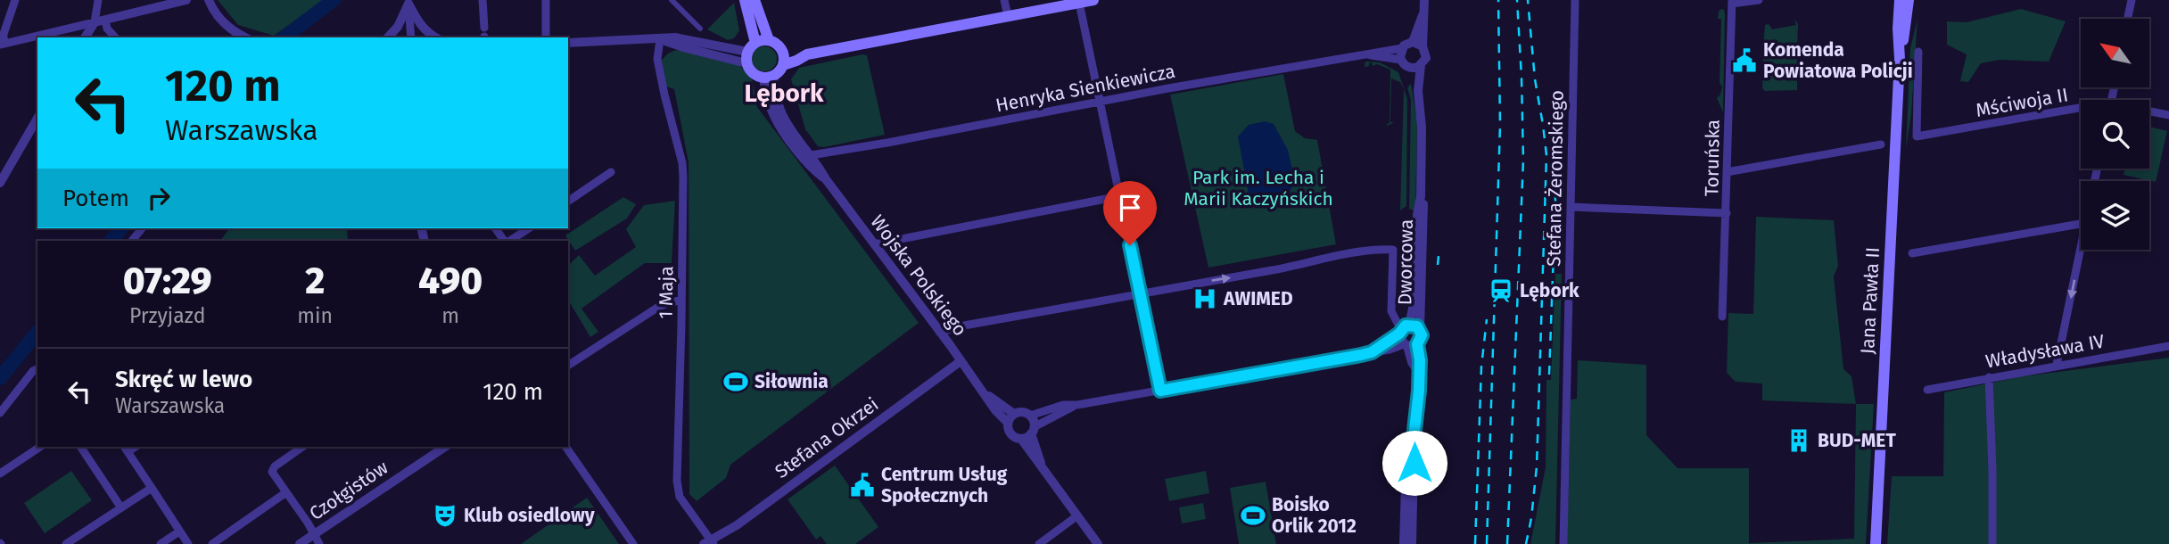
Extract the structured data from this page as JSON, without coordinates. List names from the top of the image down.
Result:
{
  "streets": {
    "main road": ["Jana Pawła II"],
    "street": [
      "Henryka Sienkiewicza",
      "Mściwoja II",
      "Toruńska",
      "Stefana Żeromskiego",
      "Dworcowa",
      "Wojska Polskiego",
      "1 Maja",
      "Władysława IV",
      "Stefana Okrzei",
      "Czołgistów"
    ]
  },
  "crossings": [
    ["Henryka Sienkiewicza", "Dworcowa"],
    ["Henryka Sienkiewicza", "Wojska Polskiego"],
    ["Wojska Polskiego", "Stefana Okrzei"],
    ["1 Maja", "Stefana Okrzei"]
  ],
  "districts": ["Lębork"],
  "parks": ["Park im. Lecha i Marii Kaczyńskich"],
  "places": {
    "public building": ["Komenda Powiatowa Policji", "Centrum Usług Społecznych"],
    "station": ["Lębork"],
    "hospital": ["AWIMED"],
    "sports": ["Siłownia", "Boisko Orlik 2012"],
    "building": ["BUD-MET"],
    "theatre": ["Klub osiedlowy"]
  },
  "north": "top left",
  "page": {
    "turn": ["120 m", "Warszawska"],
    "then": "Potem",
    "eta": [
      "07:29",
      "Przyjazd",
      "2",
      "min",
      "490",
      "m"
    ],
    "list": [
      {
        "name": "Skręć w lewo",
        "note": "Warszawska",
        "value": "120 m"
      }
    ]
  }
}
